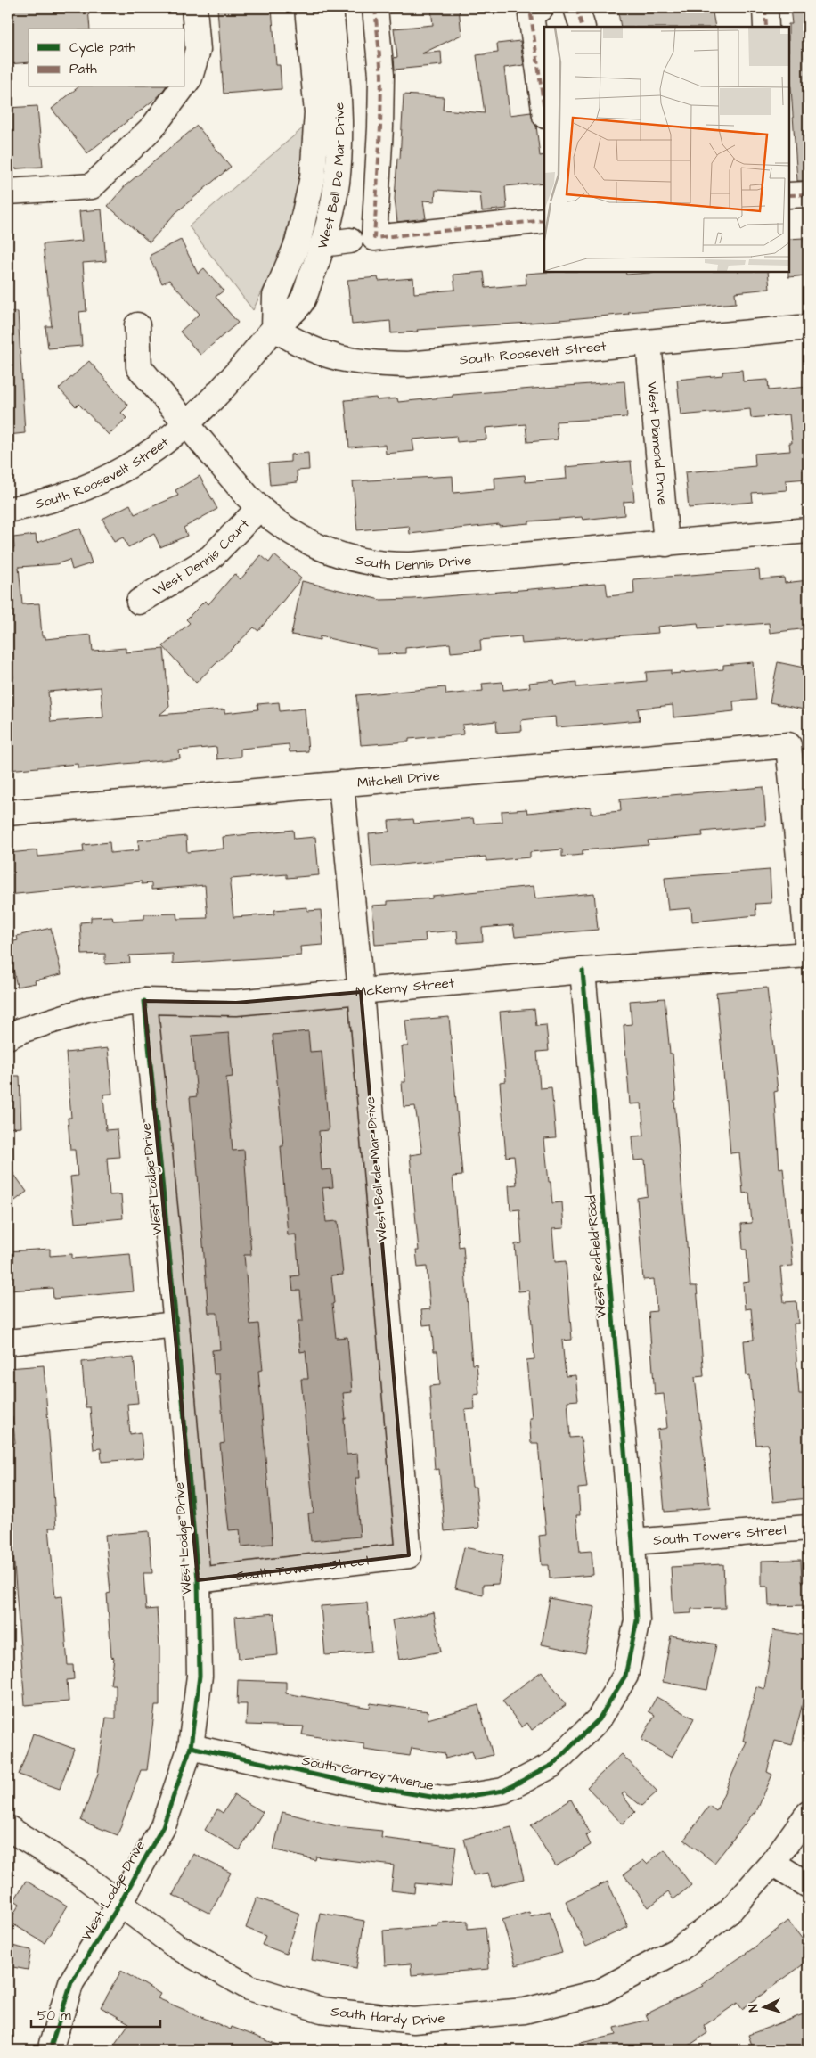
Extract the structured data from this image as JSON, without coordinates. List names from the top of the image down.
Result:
{
  "streets": {
    "street": [
      "West Bell De Mar Drive",
      "South Roosevelt Street",
      "West Diamond Drive",
      "West Dennis Court",
      "South Dennis Drive",
      "Mitchell Drive",
      "McKemy Street",
      "West Bell de Mar Drive",
      "West Lodge Drive",
      "West Redfield Road",
      "South Towers Street",
      "South Carney Avenue",
      "South Hardy Drive"
    ]
  },
  "crossings": [
    ["West Bell De Mar Drive", "South Roosevelt Street"],
    ["West Bell De Mar Drive", "South Dennis Drive"],
    ["South Roosevelt Street", "West Diamond Drive"],
    ["South Roosevelt Street", "South Dennis Drive"],
    ["West Diamond Drive", "South Dennis Drive"],
    ["West Dennis Court", "South Dennis Drive"],
    ["Mitchell Drive", "West Bell de Mar Drive"],
    ["McKemy Street", "West Bell de Mar Drive"],
    ["McKemy Street", "West Lodge Drive"],
    ["McKemy Street", "West Redfield Road"],
    ["West Bell de Mar Drive", "South Towers Street"],
    ["West Lodge Drive", "South Towers Street"],
    ["West Lodge Drive", "South Carney Avenue"],
    ["West Lodge Drive", "South Hardy Drive"],
    ["West Redfield Road", "South Towers Street"],
    ["West Redfield Road", "South Carney Avenue"],
    ["South Towers Street", "South Carney Avenue"]
  ],
  "legend": ["Cycle path", "Path"],
  "scale_bar": "50 m",
  "north": "left"
}
